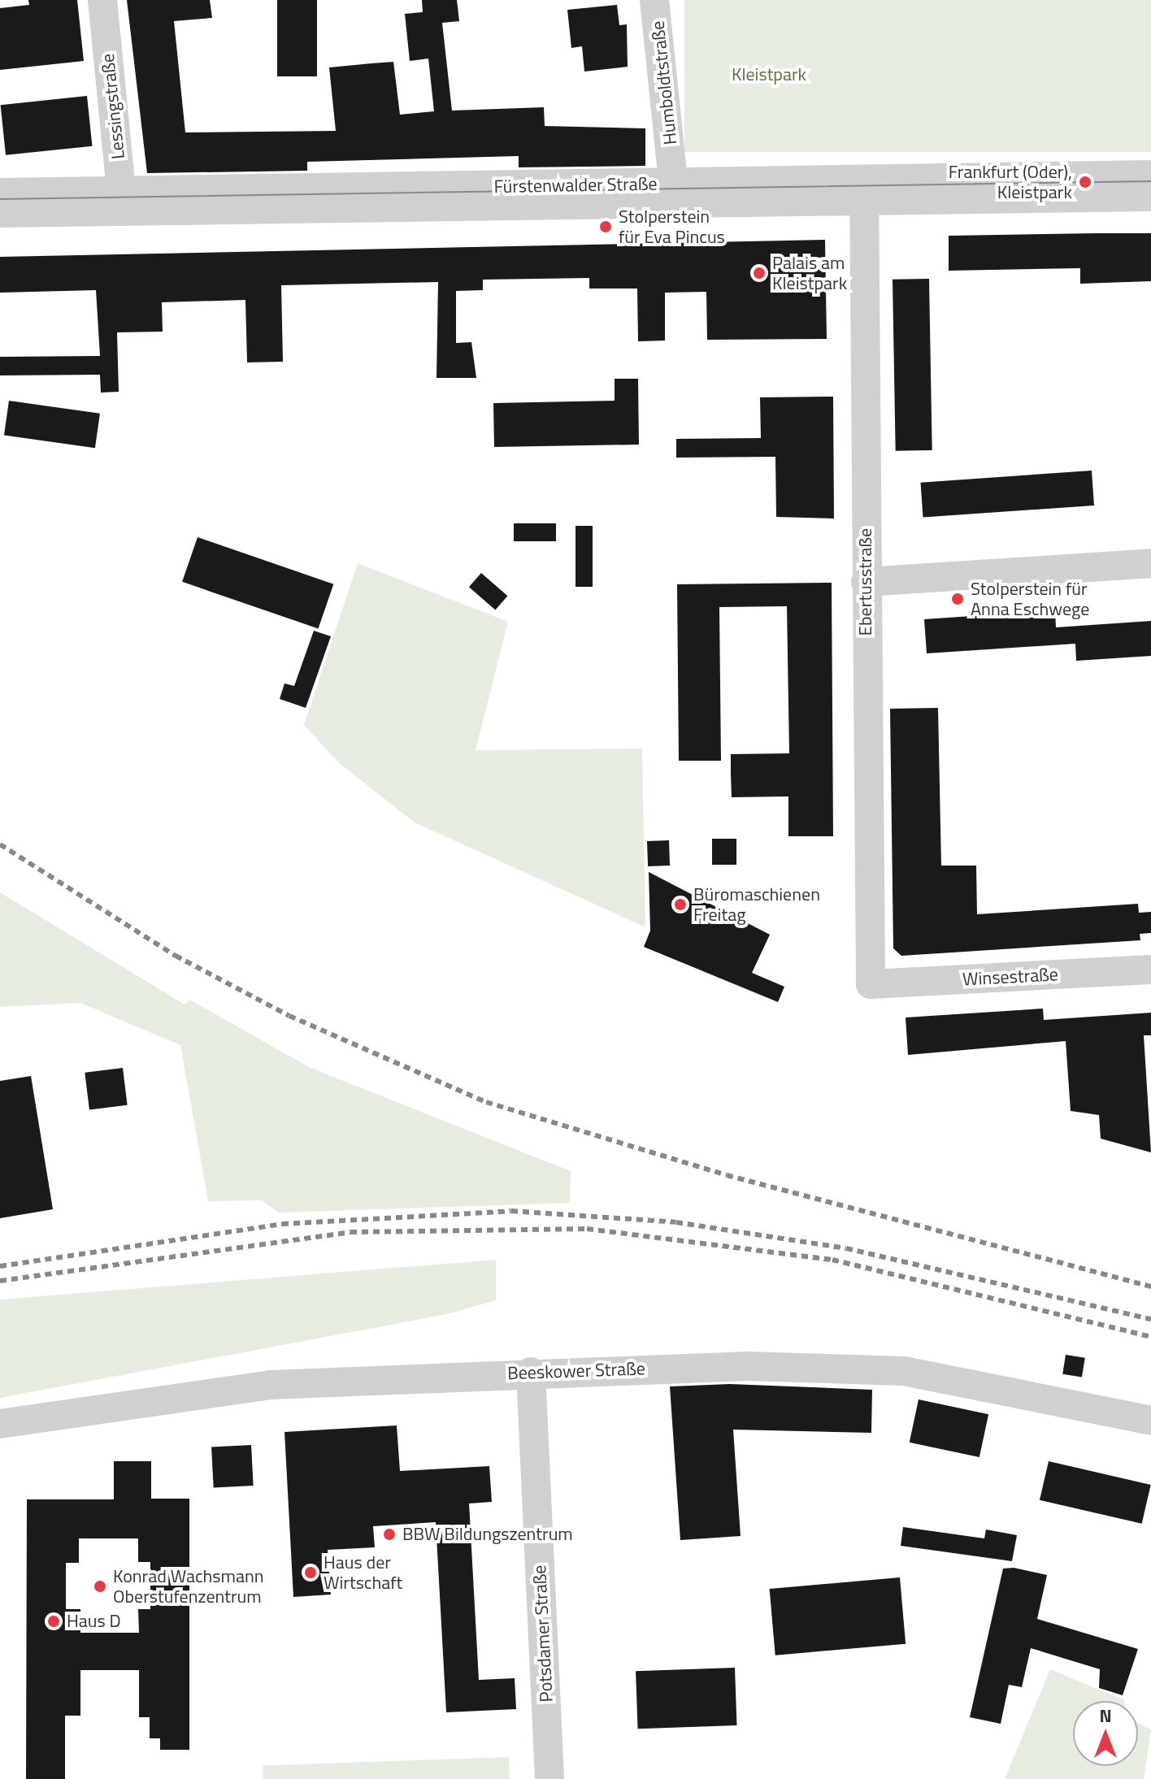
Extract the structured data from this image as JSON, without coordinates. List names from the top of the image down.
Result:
{
  "streets": {
    "street": [
      "Humboldtstraße",
      "Lessingstraße",
      "Fürstenwalder Straße",
      "Ebertusstraße",
      "Winsestraße",
      "Beeskower Straße",
      "Potsdamer Straße"
    ]
  },
  "crossings": [
    ["Humboldtstraße", "Fürstenwalder Straße"],
    ["Lessingstraße", "Fürstenwalder Straße"],
    ["Fürstenwalder Straße", "Ebertusstraße"],
    ["Ebertusstraße", "Winsestraße"],
    ["Beeskower Straße", "Potsdamer Straße"]
  ],
  "parks": ["Kleistpark"],
  "places": [
    "Frankfurt (Oder), Kleistpark",
    "Stolperstein für Eva Pincus",
    "Palais am Kleistpark",
    "Stolperstein für Anna Eschwege",
    "Büromaschienen Freitag",
    "BBW Bildungszentrum",
    "Haus der Wirtschaft",
    "Konrad Wachsmann Oberstufenzentrum",
    "Haus D"
  ],
  "north": "top"
}
